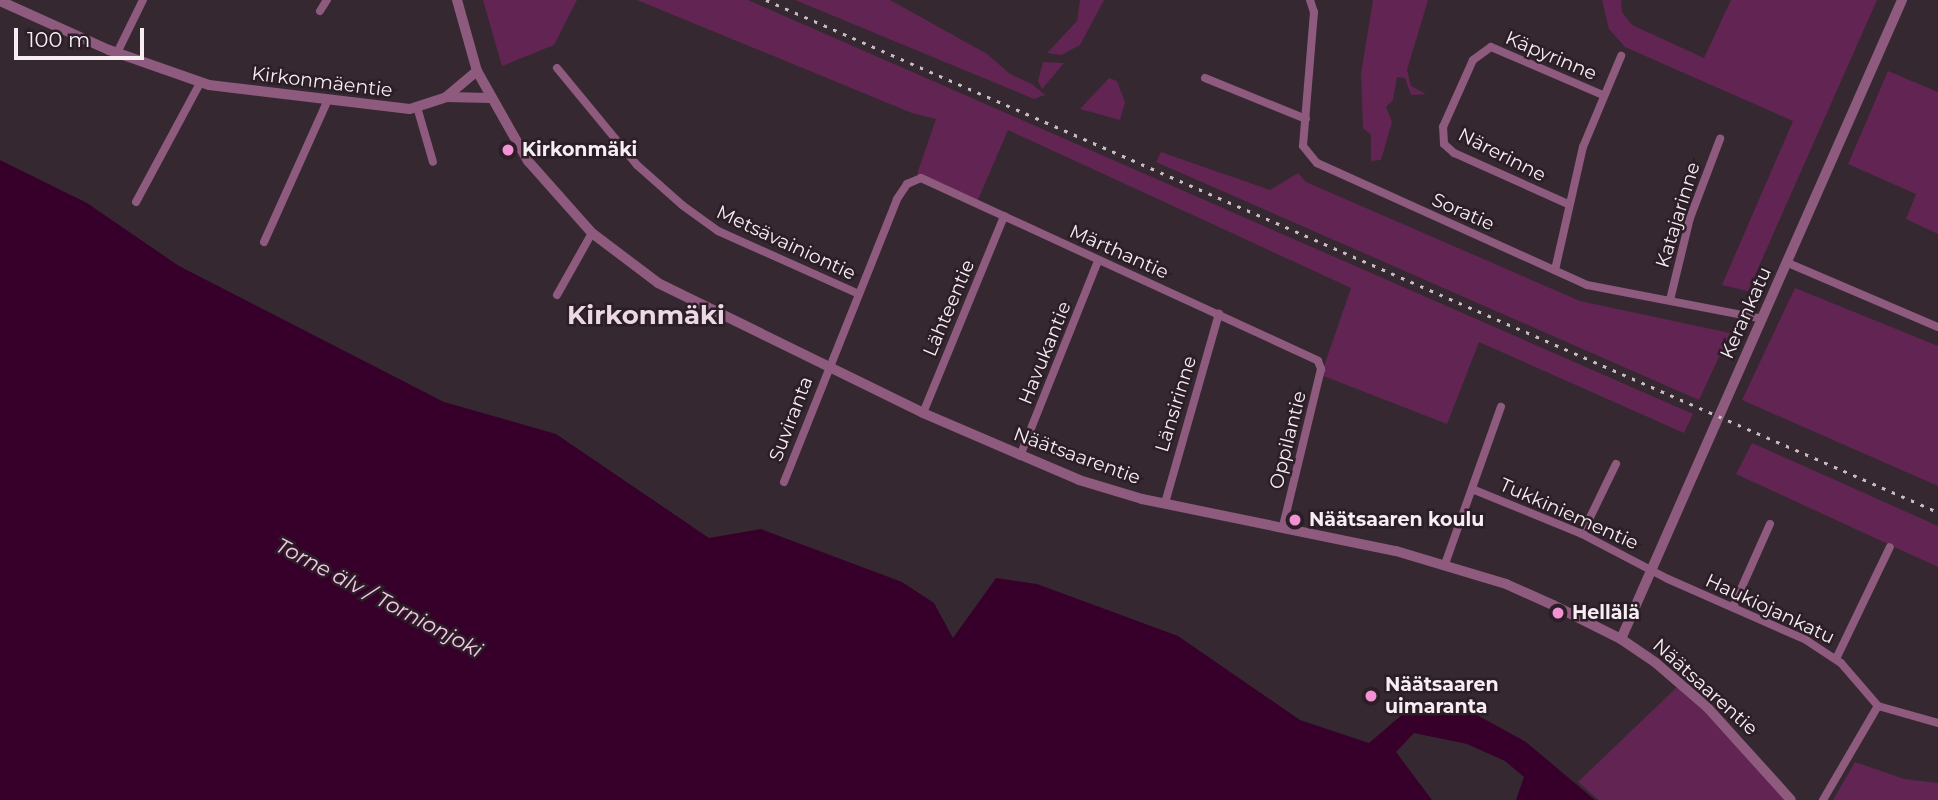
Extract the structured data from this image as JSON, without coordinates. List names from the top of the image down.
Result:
{
  "streets": {
    "street": [
      "Käpyrinne",
      "Kirkonmäentie",
      "Närerinne",
      "Soratie",
      "Katajarinne",
      "Metsävainiontie",
      "Märthantie",
      "Lähteentie",
      "Kerankatu",
      "Havukantie",
      "Länsirinne",
      "Suviranta",
      "Oppilantie",
      "Näätsaarentie",
      "Tukkiniementie",
      "Haukiojankatu"
    ]
  },
  "crossings": [
    ["Käpyrinne", "Närerinne"],
    ["Käpyrinne", "Soratie"],
    ["Kirkonmäentie", "Näätsaarentie"],
    ["Soratie", "Katajarinne"],
    ["Soratie", "Kerankatu"],
    ["Metsävainiontie", "Suviranta"],
    ["Märthantie", "Lähteentie"],
    ["Märthantie", "Havukantie"],
    ["Märthantie", "Länsirinne"],
    ["Märthantie", "Suviranta"],
    ["Märthantie", "Oppilantie"],
    ["Lähteentie", "Näätsaarentie"],
    ["Kerankatu", "Näätsaarentie"],
    ["Kerankatu", "Tukkiniementie"],
    ["Kerankatu", "Haukiojankatu"],
    ["Havukantie", "Näätsaarentie"],
    ["Länsirinne", "Näätsaarentie"],
    ["Suviranta", "Näätsaarentie"],
    ["Oppilantie", "Näätsaarentie"],
    ["Tukkiniementie", "Haukiojankatu"]
  ],
  "districts": ["Kirkonmäki"],
  "water": ["Torne älv / Tornionjoki"],
  "places": [
    "Kirkonmäki",
    "Näätsaaren koulu",
    "Hellälä",
    "Näätsaaren uimaranta"
  ],
  "scale_bar": "100 m"
}
